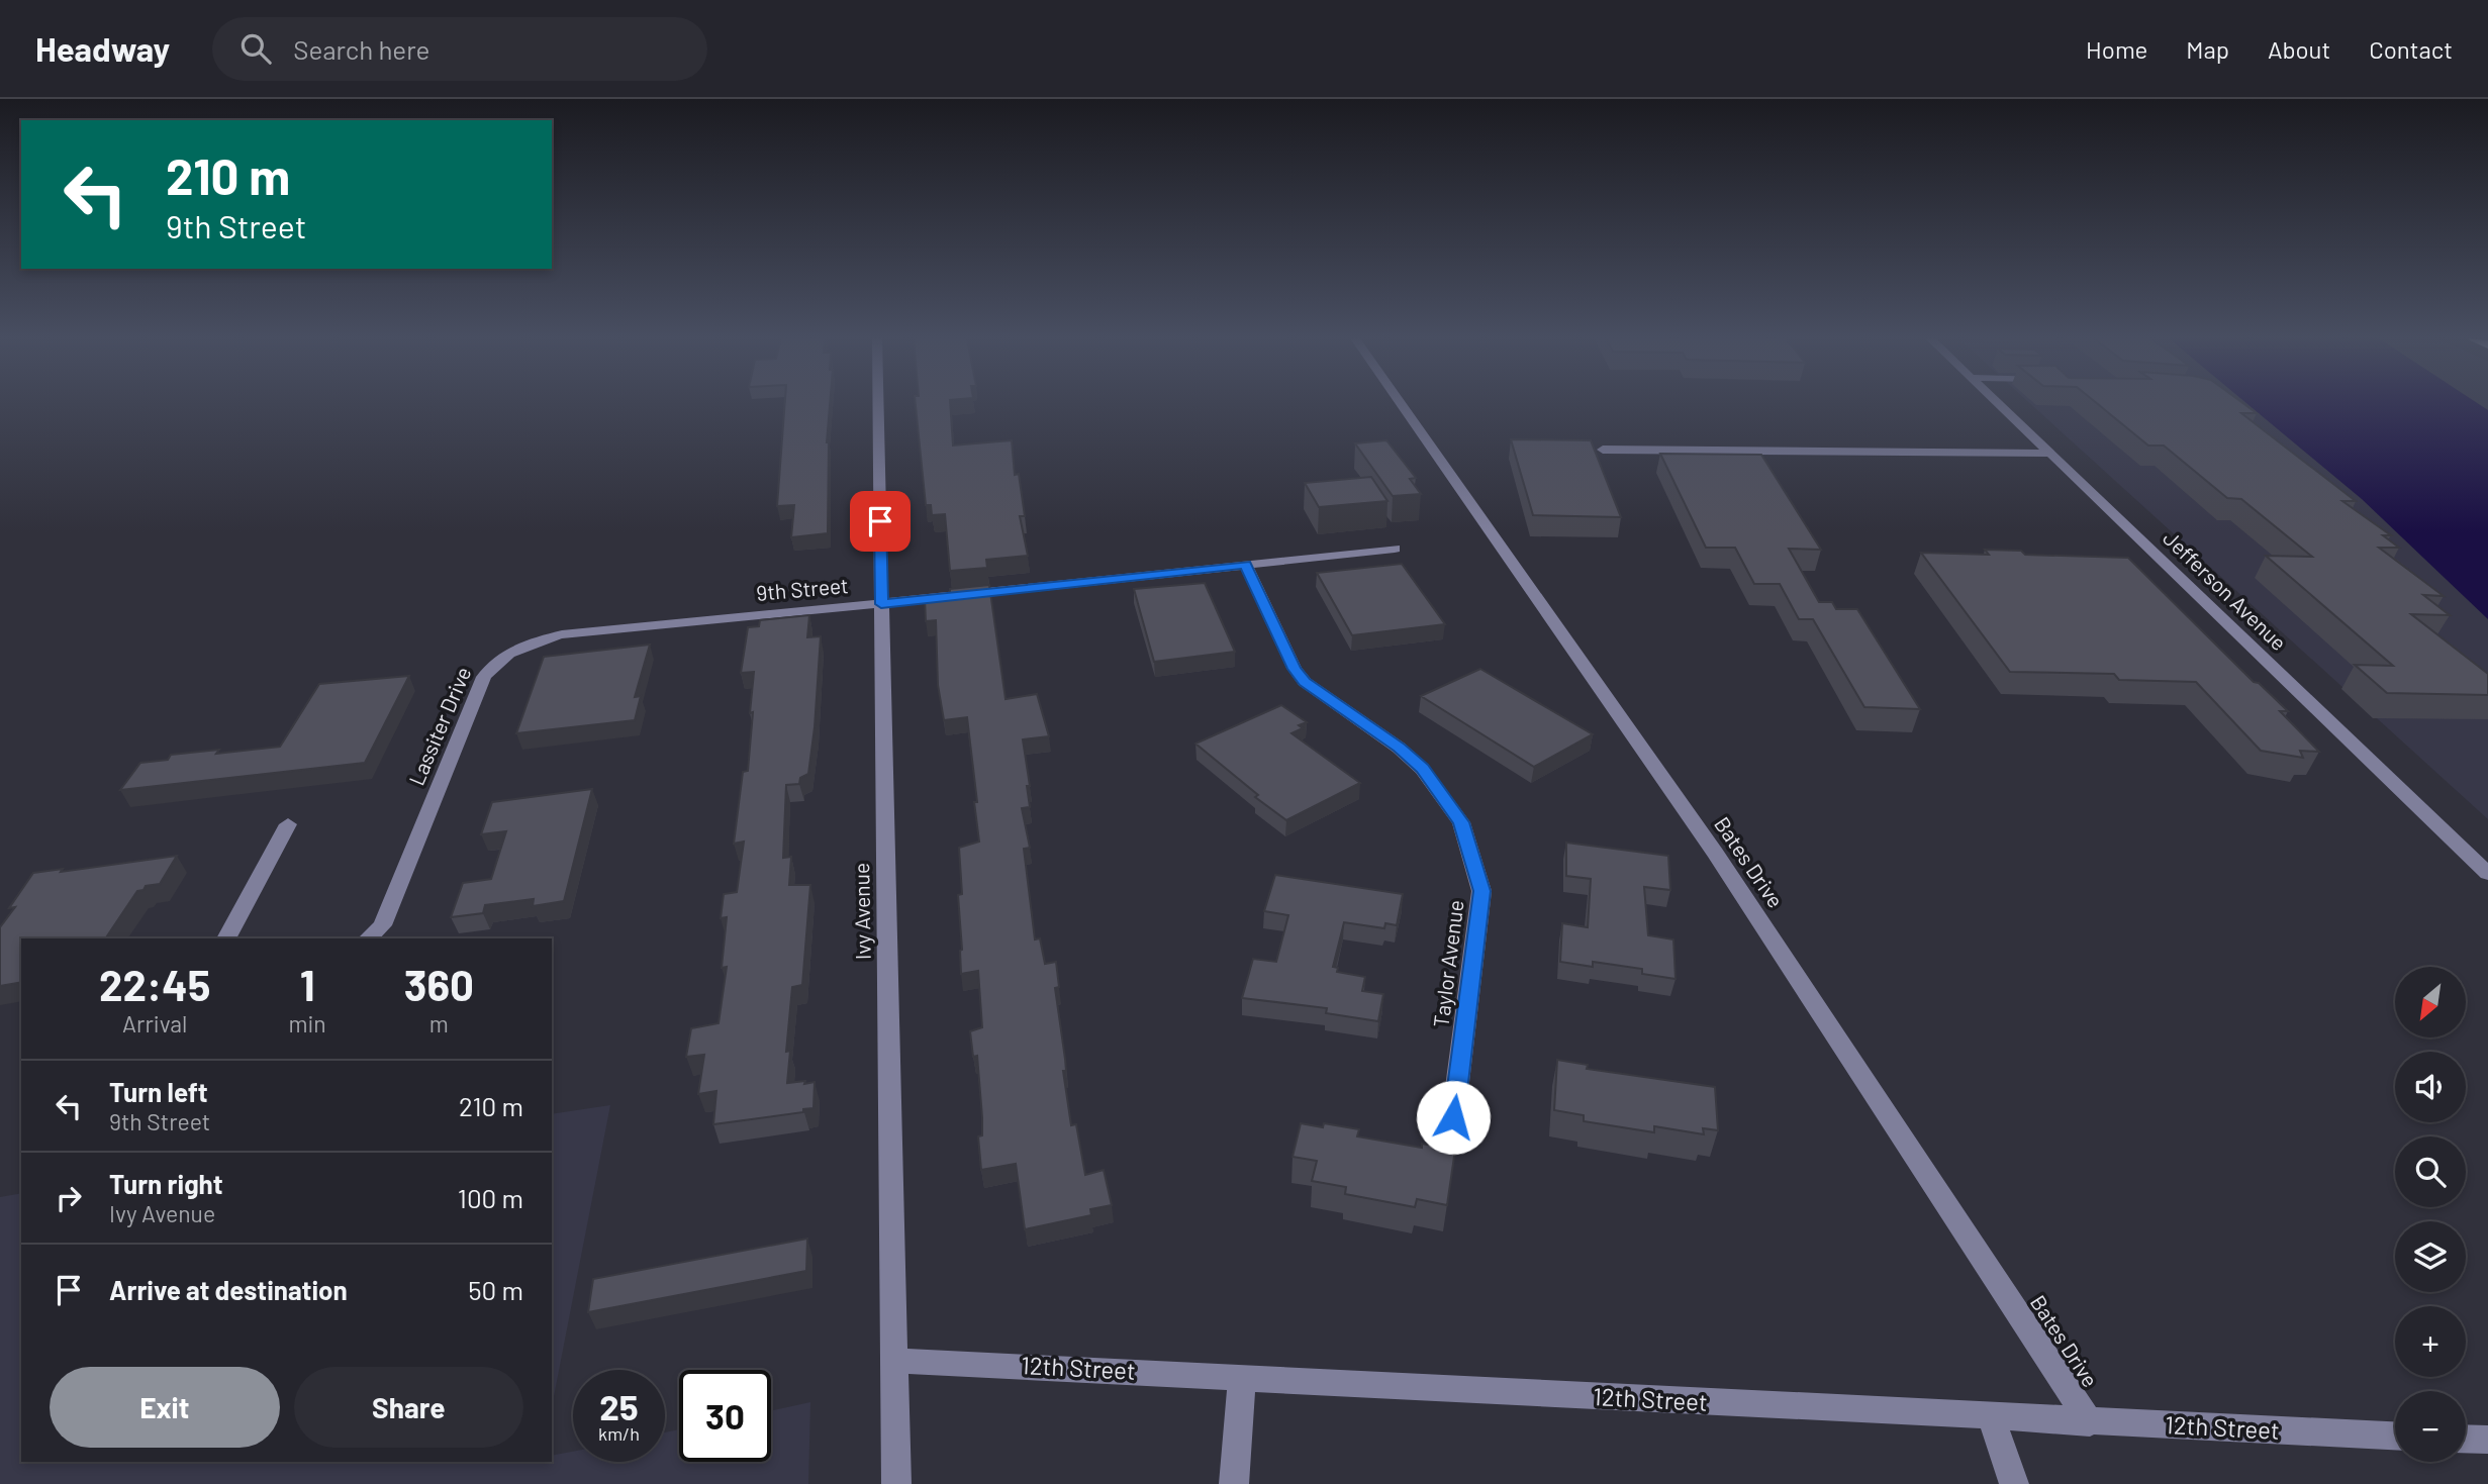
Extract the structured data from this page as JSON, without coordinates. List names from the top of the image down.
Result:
{
  "streets": {
    "street": [
      "9th Street",
      "Jefferson Avenue",
      "Lassiter Drive",
      "Bates Drive",
      "Ivy Avenue",
      "Taylor Avenue",
      "12th Street"
    ]
  },
  "crossings": [
    ["9th Street", "Lassiter Drive"],
    ["9th Street", "Ivy Avenue"],
    ["9th Street", "Taylor Avenue"],
    ["Bates Drive", "12th Street"],
    ["Ivy Avenue", "12th Street"]
  ],
  "north": "bottom left",
  "page": {
    "header": "Headway",
    "search": "Search here",
    "nav": [
      "Home",
      "Map",
      "About",
      "Contact"
    ],
    "turn": ["210 m", "9th Street"],
    "eta": [
      "22:45",
      "Arrival",
      "1",
      "min",
      "360",
      "m"
    ],
    "map_buttons": ["+", "−"],
    "list": [
      {
        "name": "Turn left",
        "note": "9th Street",
        "value": "210 m"
      },
      {
        "name": "Turn right",
        "note": "Ivy Avenue",
        "value": "100 m"
      },
      {
        "name": "Arrive at destination",
        "value": "50 m"
      }
    ],
    "buttons": ["Exit", "Share"],
    "speed": "25 km/h",
    "limit": "30"
  }
}
